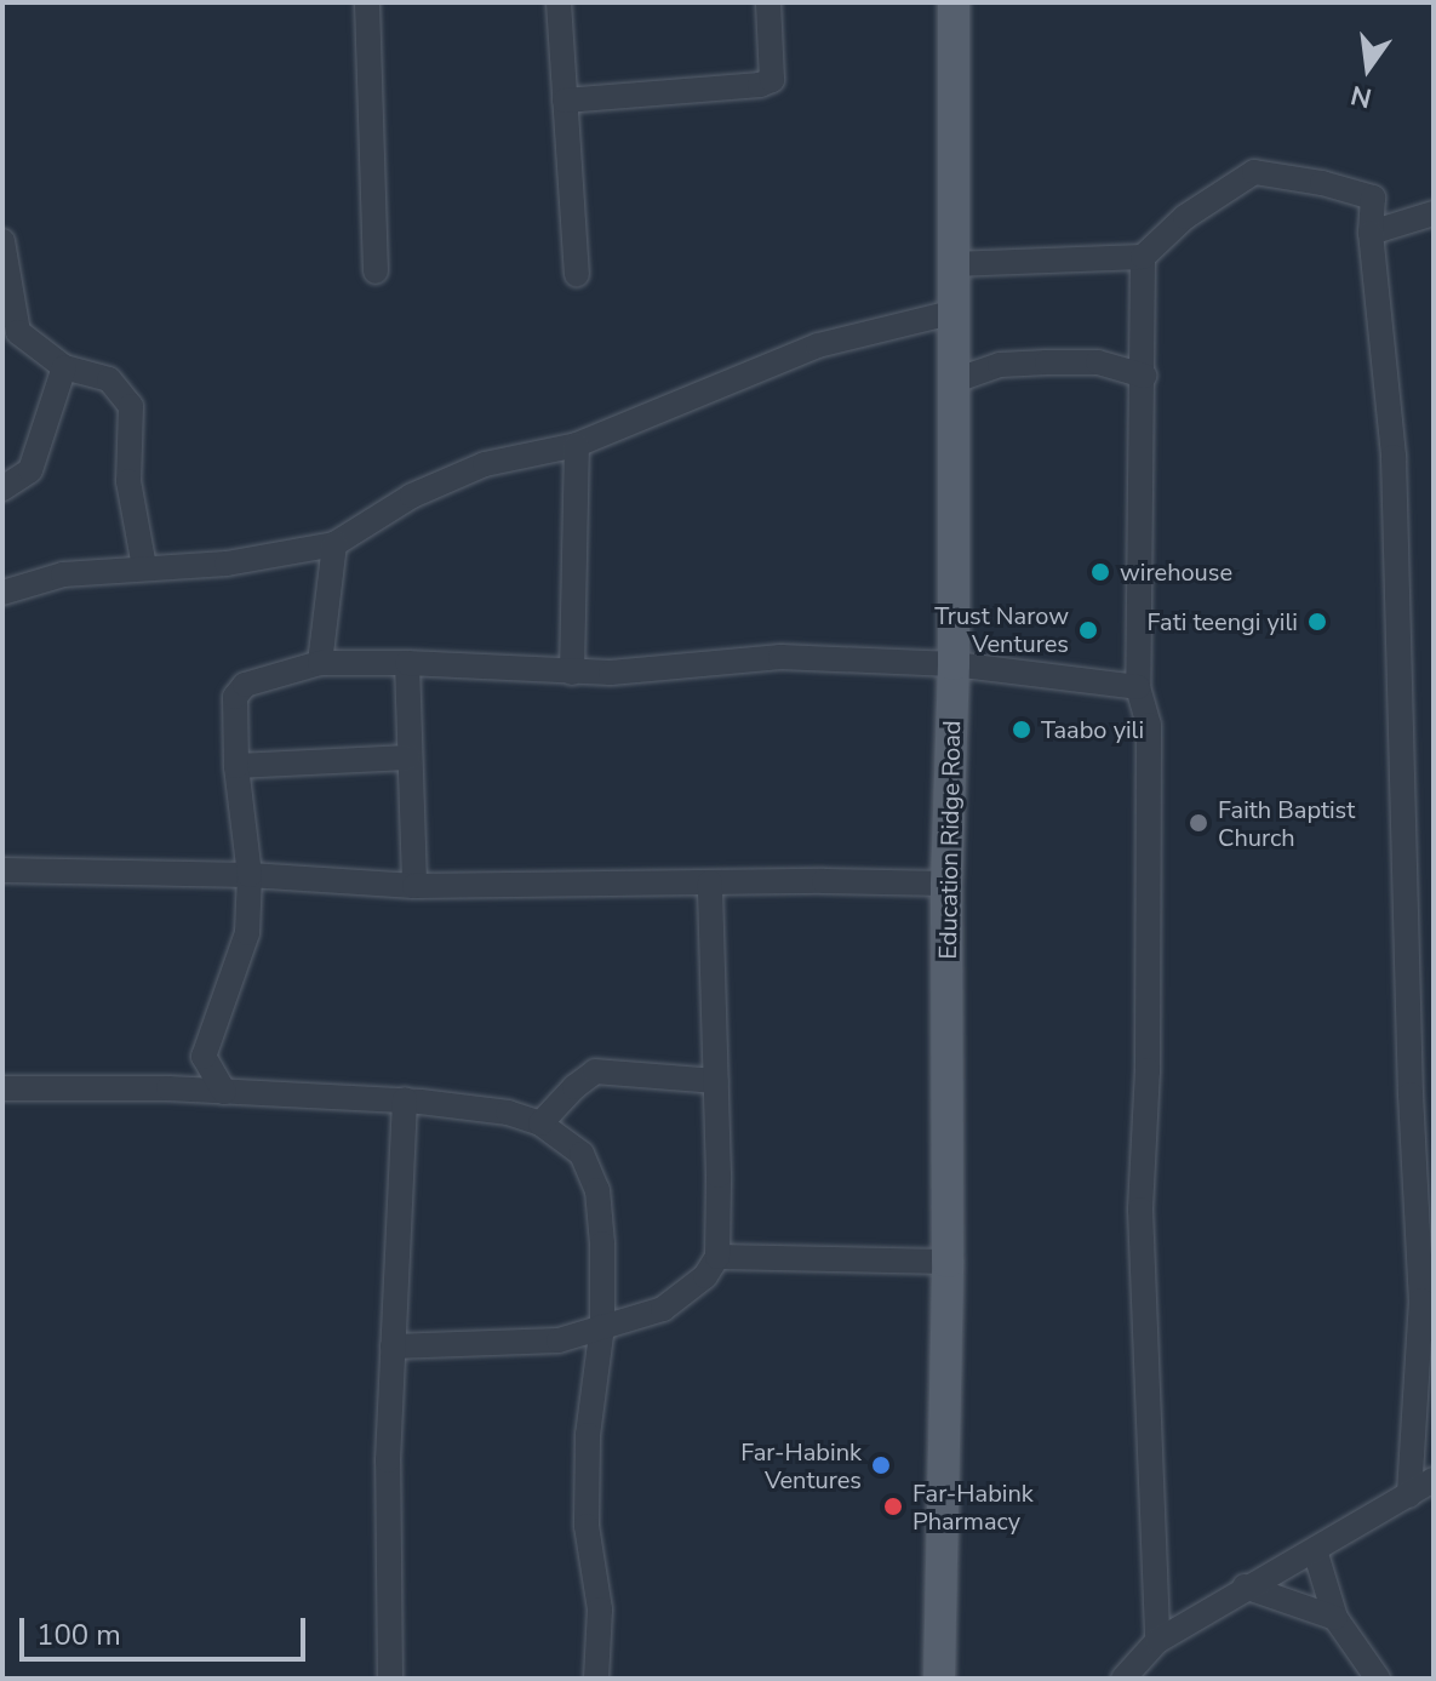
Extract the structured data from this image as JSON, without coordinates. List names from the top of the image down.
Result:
{
  "streets": {
    "main road": ["Education Ridge Road"]
  },
  "places": [
    "wirehouse",
    "Fati teengi yili",
    "Trust Narow Ventures",
    "Taabo yili",
    "Faith Baptist Church",
    "Far-Habink Ventures",
    "Far-Habink Pharmacy"
  ],
  "scale_bar": "100 m",
  "north": "bottom"
}
